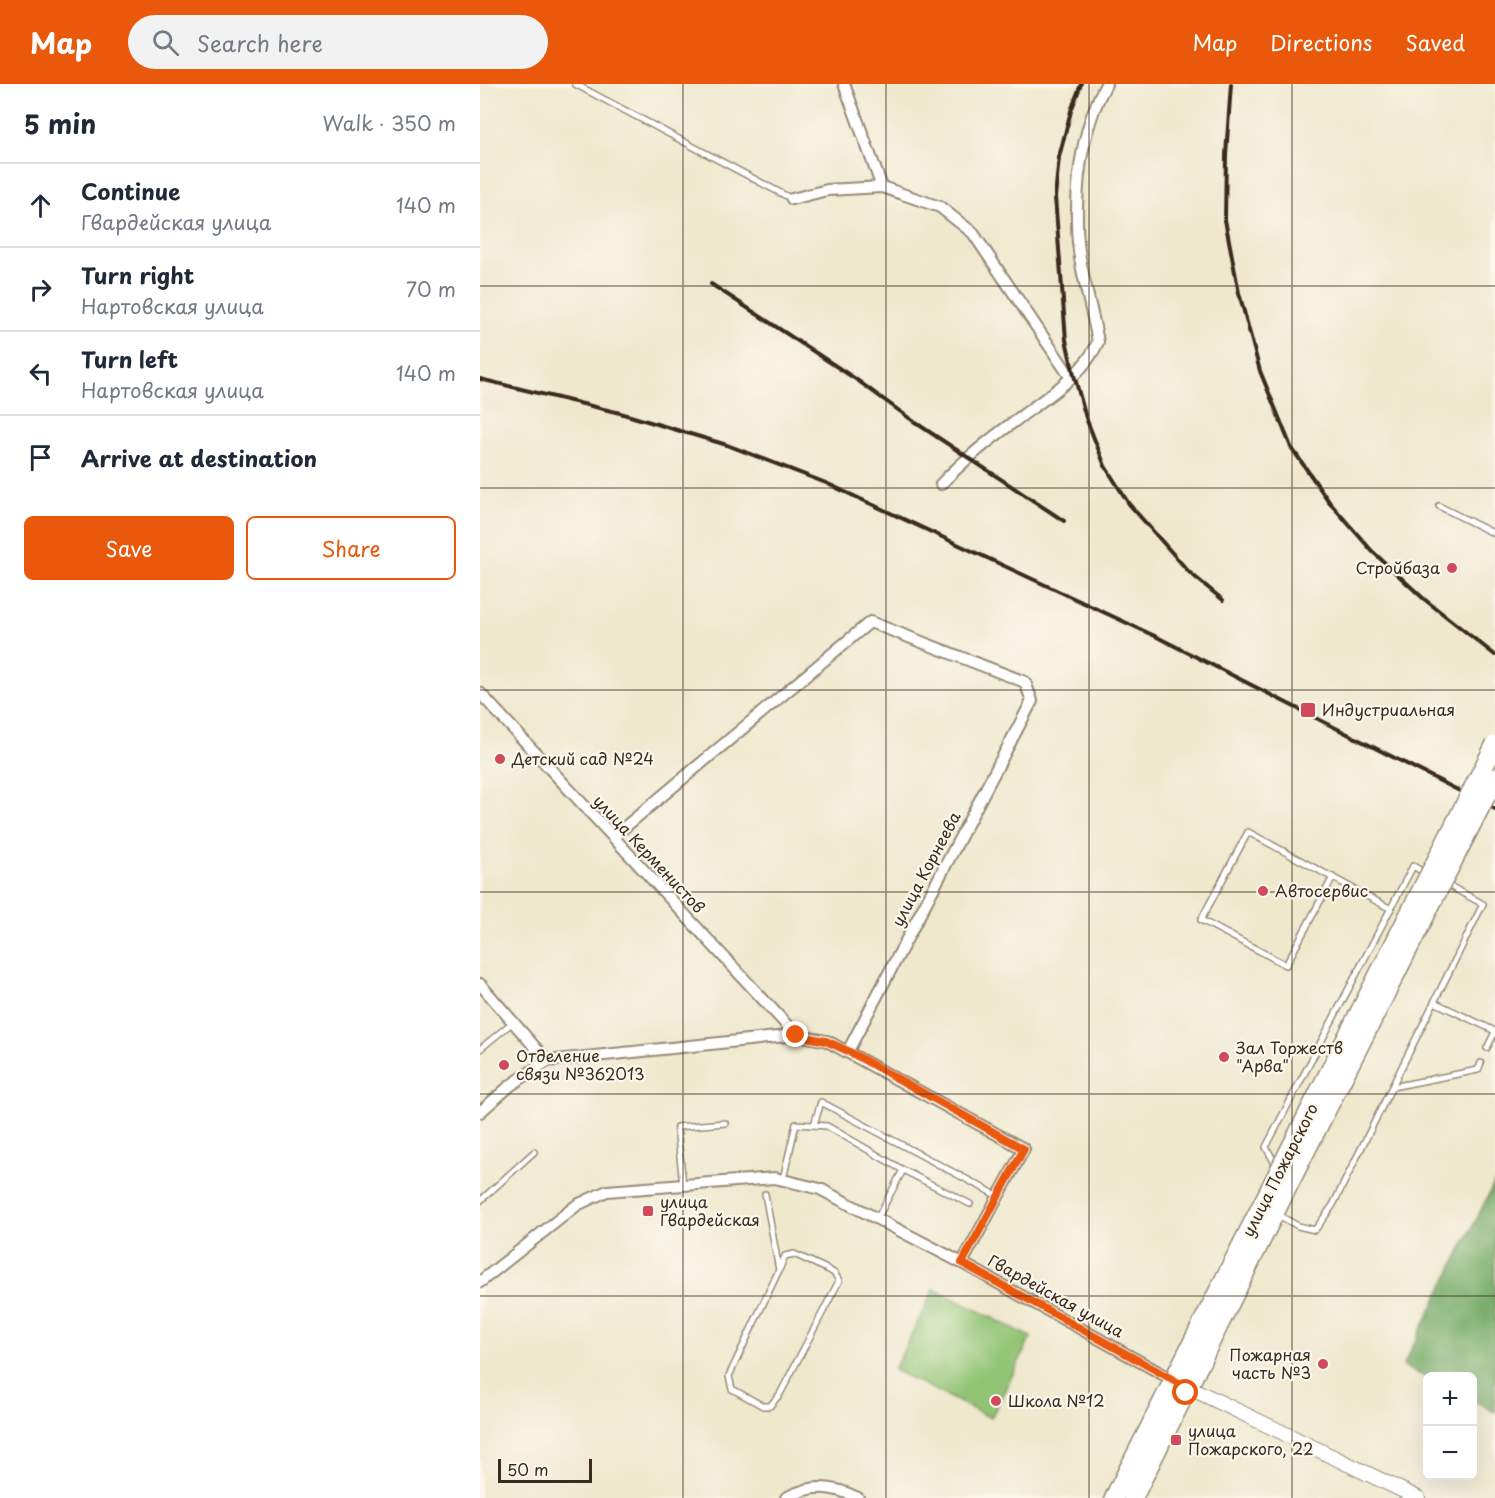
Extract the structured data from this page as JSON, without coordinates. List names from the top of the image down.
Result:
{
  "streets": {
    "main road": ["улица Пожарского"],
    "street": ["улица Керменистов", "улица Корнеева", "Гвардейская улица"]
  },
  "crossings": [
    ["улица Керменистов", "улица Корнеева"],
    ["улица Пожарского", "Гвардейская улица"]
  ],
  "places": {
    "other": [
      "Стройбаза",
      "Детский сад №24",
      "Автосервис",
      "Зал Торжеств \"Арва\"",
      "Отделение связи №362013",
      "Пожарная часть №3",
      "Школа №12"
    ],
    "transit": ["Индустриальная", "улица Гвардейская", "улица Пожарского, 22"]
  },
  "scale_bar": "50 m",
  "page": {
    "header": "Map",
    "search": "Search here",
    "nav": ["Map", "Directions", "Saved"],
    "heading": ["5 min", "Walk · 350 m"],
    "list": [
      ["Continue", "Гвардейская улица", "140 m"],
      ["Turn right", "Нартовская улица", "70 m"],
      ["Turn left", "Нартовская улица", "140 m"],
      "Arrive at destination"
    ],
    "buttons": ["Save", "Share"],
    "map_buttons": ["+", "−"],
    "scale": "50 m"
  }
}
